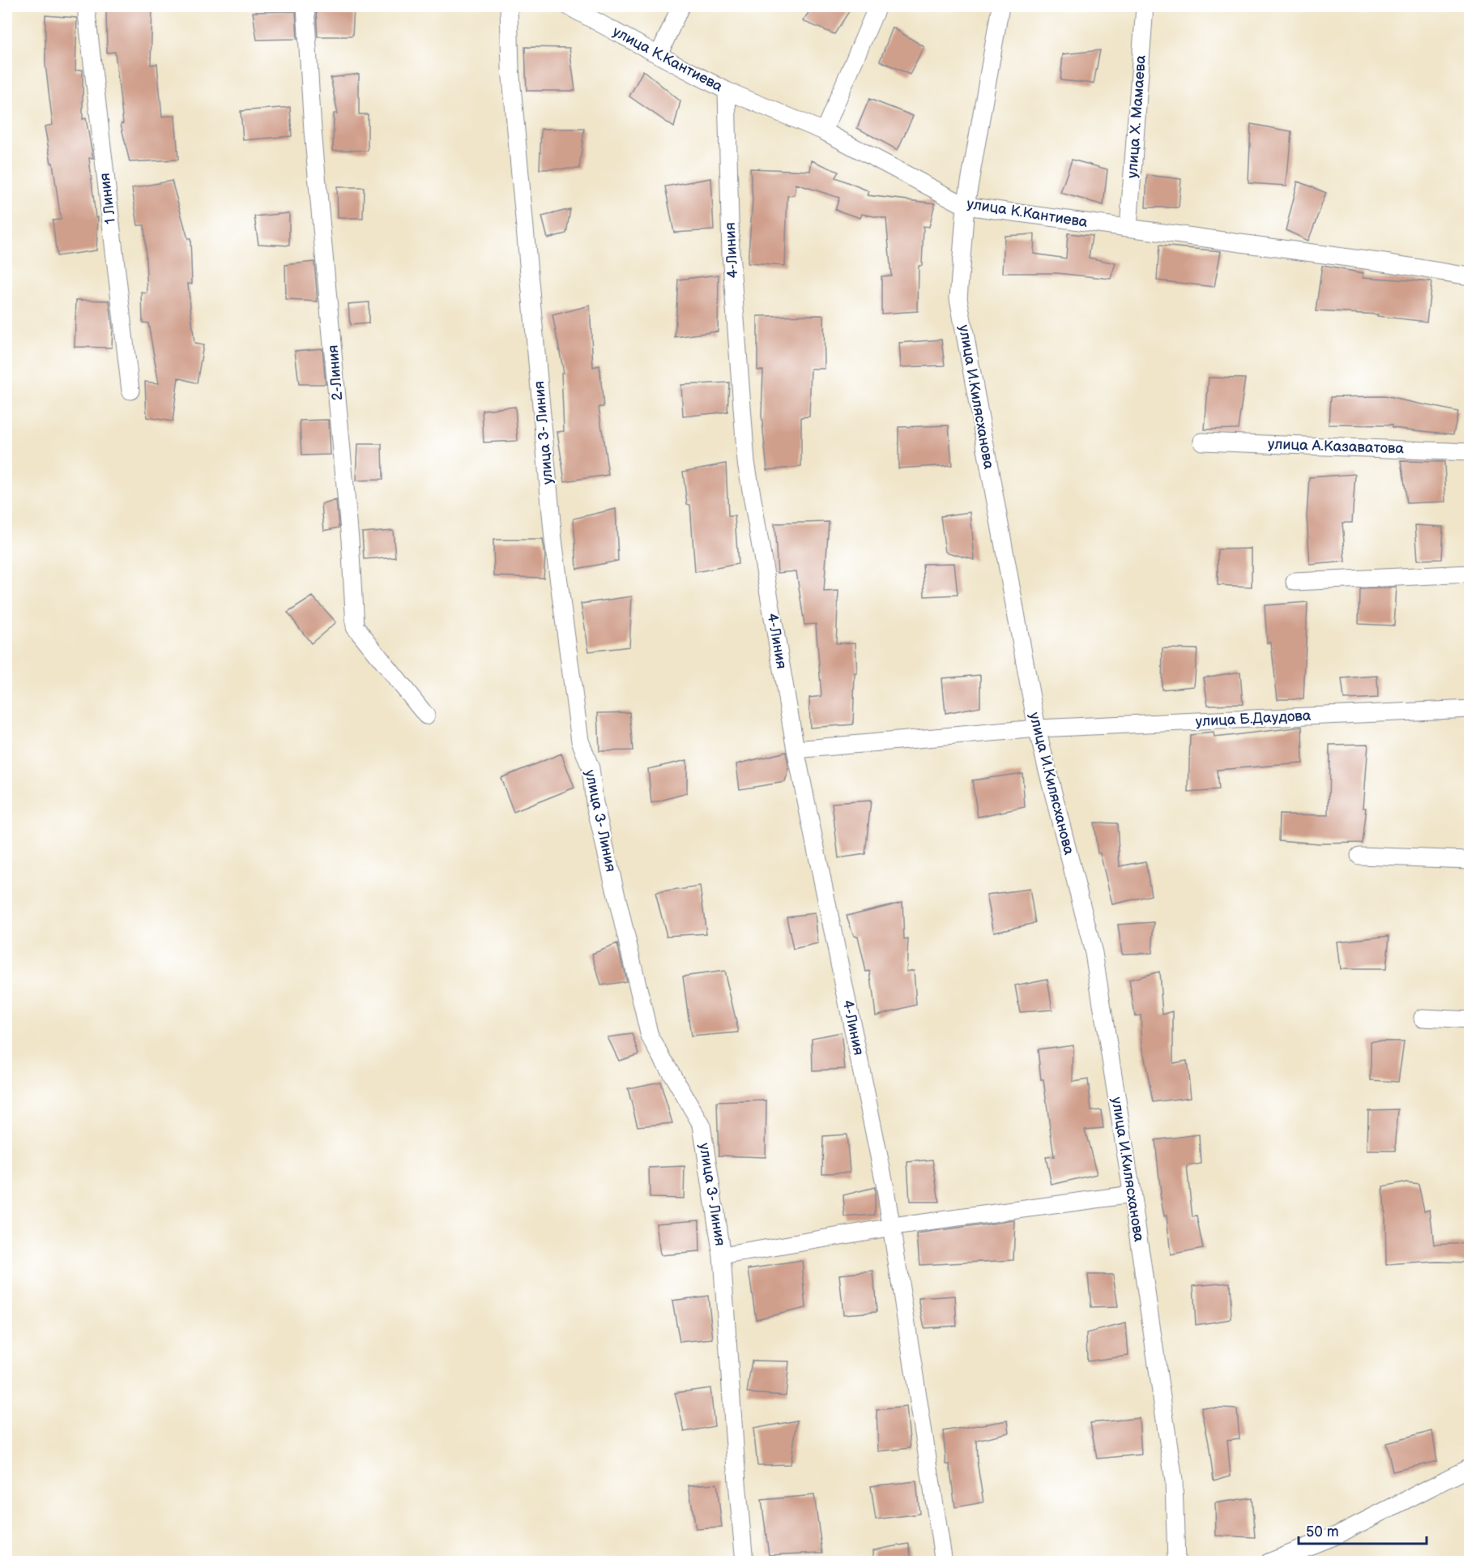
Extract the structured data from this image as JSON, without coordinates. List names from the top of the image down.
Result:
{
  "streets": {
    "street": [
      "улица К.Кантиева",
      "улица Х. Мамаева",
      "1 Линия",
      "4-Линия",
      "2-Линия",
      "улица И.Килясханова",
      "улица 3- Линия",
      "улица А.Казаватова",
      "улица Б.Даудова"
    ]
  },
  "crossings": [
    ["улица К.Кантиева", "улица Х. Мамаева"],
    ["улица К.Кантиева", "4-Линия"],
    ["улица К.Кантиева", "улица И.Килясханова"],
    ["4-Линия", "улица Б.Даудова"],
    ["улица И.Килясханова", "улица Б.Даудова"]
  ],
  "scale_bar": "50 m"
}
